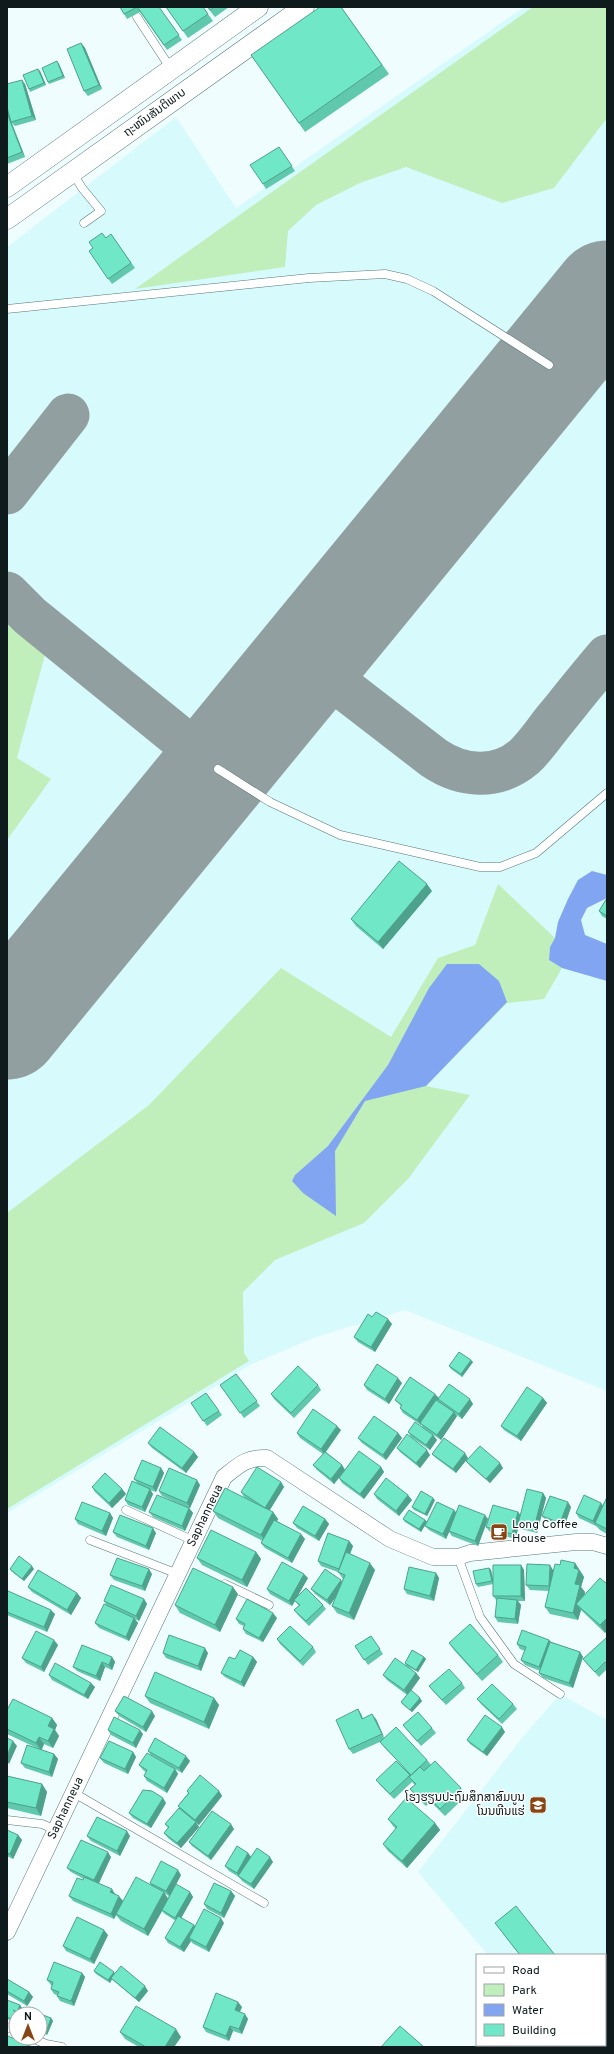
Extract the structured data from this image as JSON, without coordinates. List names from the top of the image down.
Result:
{
  "streets": {
    "street": ["ຖະໜົນສັນຕິພາບ", "Saphanneua"]
  },
  "places": {
    "cafe": ["Long Coffee House"],
    "school or university": ["ໂຮງຮຽນປະຖົມສຶກສາສົມບູນ ໂນນຫີນແຮ່"]
  },
  "legend": [
    "Road",
    "Park",
    "Water",
    "Building"
  ],
  "north": "top"
}
